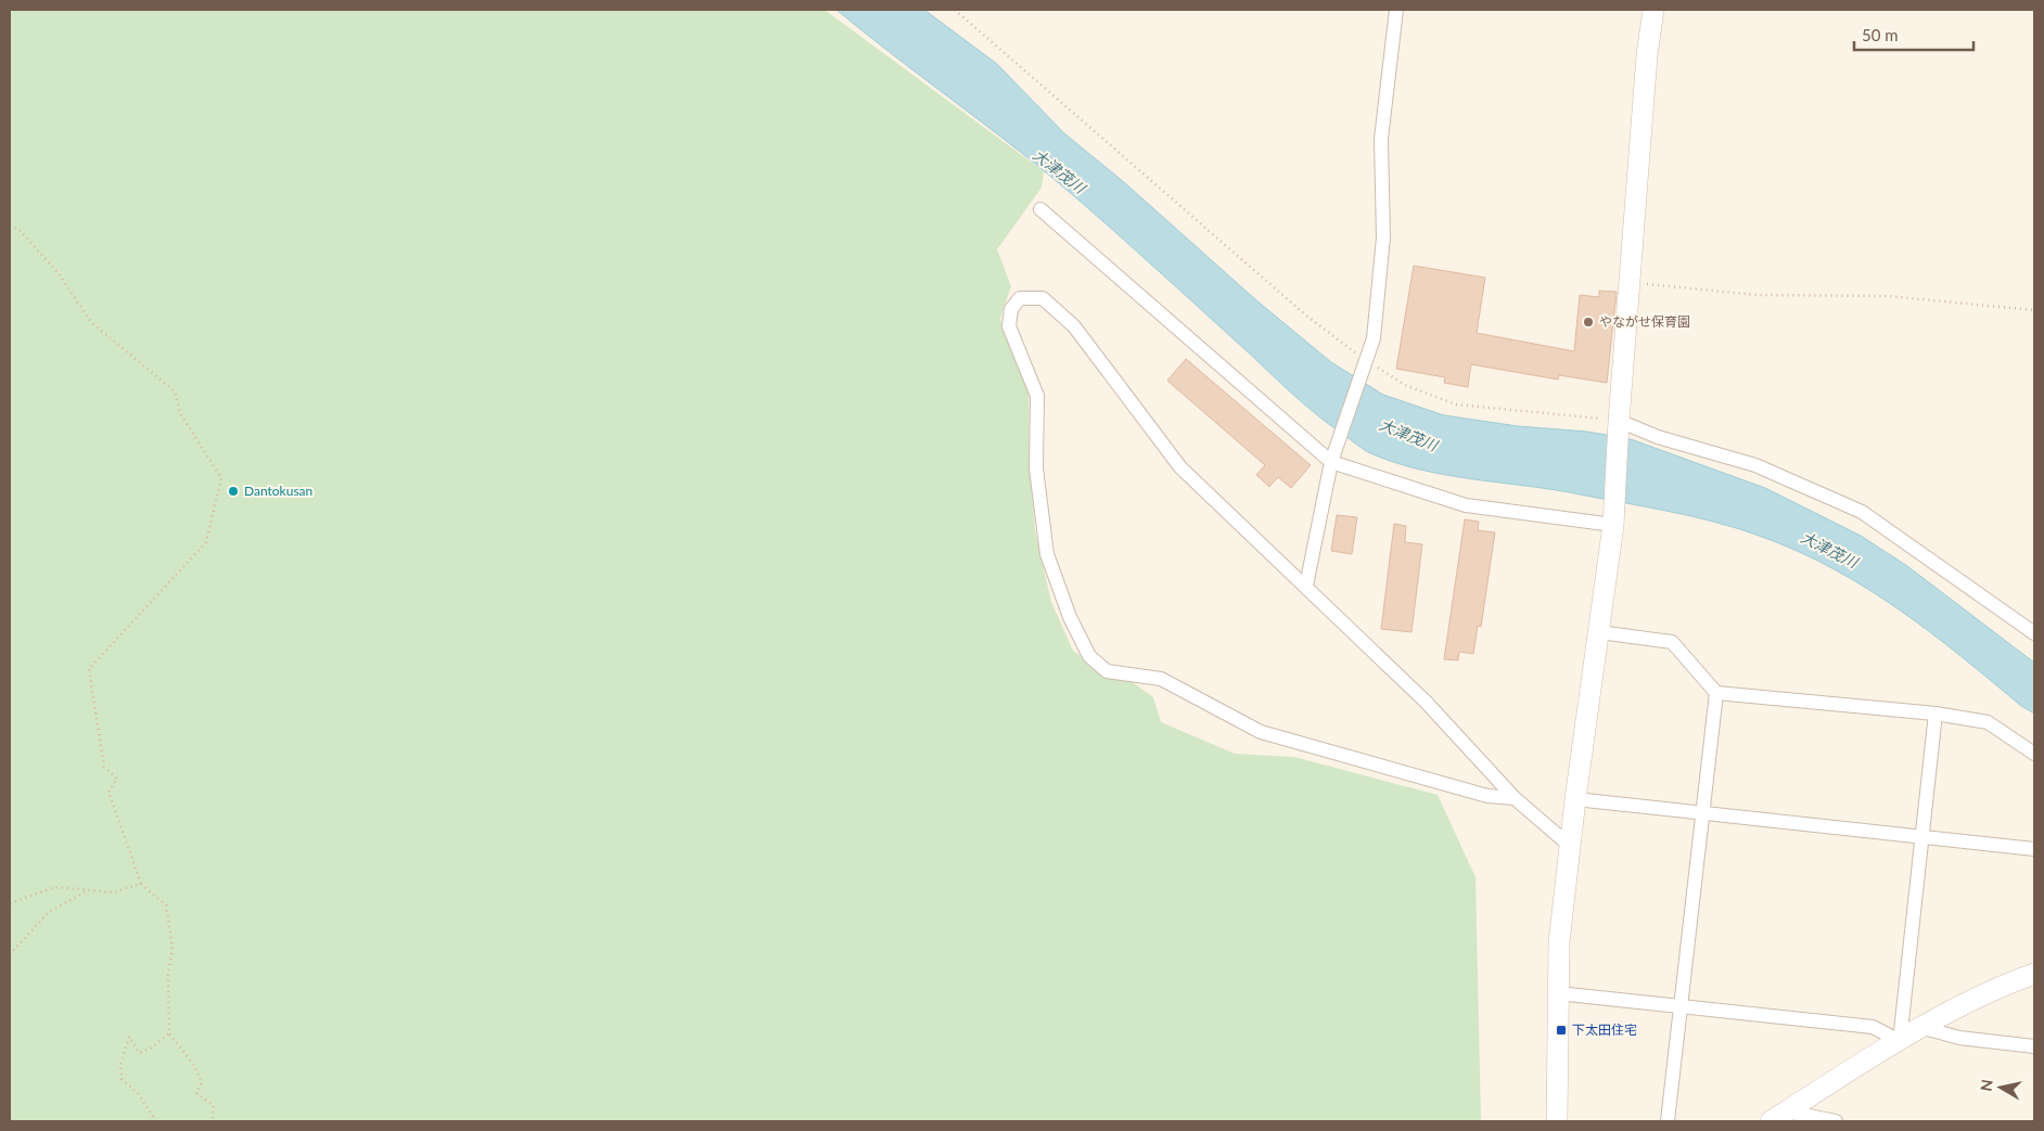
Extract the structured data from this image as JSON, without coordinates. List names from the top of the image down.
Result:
{
  "water": ["大津茂川"],
  "places": {
    "other": ["やながせ保育園", "Dantokusan"],
    "transit": ["下太田住宅"]
  },
  "scale_bar": "50 m",
  "north": "left"
}
